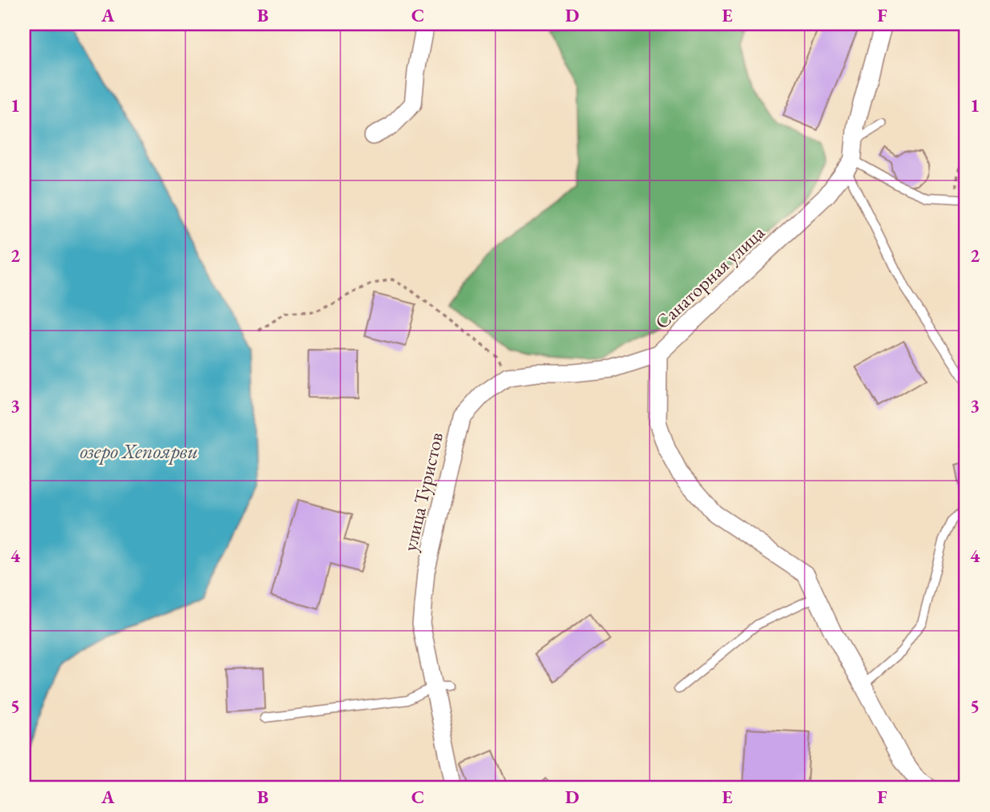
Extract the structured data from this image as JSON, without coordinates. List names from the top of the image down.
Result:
{
  "streets": {
    "street": ["Санаторная улица", "улица Туристов"]
  },
  "crossings": [
    ["Санаторная улица", "улица Туристов"]
  ],
  "water": ["озеро Хепоярви"],
  "grid": {
    "columns": [
      "A",
      "B",
      "C",
      "D",
      "E",
      "F"
    ],
    "rows": [
      "1",
      "2",
      "3",
      "4",
      "5"
    ]
  }
}
